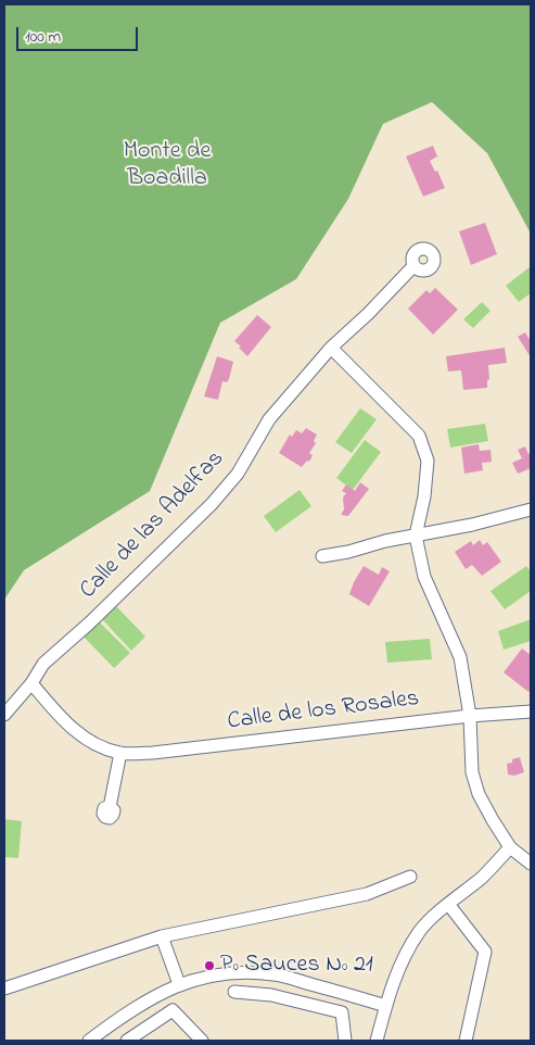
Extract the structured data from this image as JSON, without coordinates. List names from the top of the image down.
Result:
{
  "streets": {
    "street": ["Calle de las Adelfas", "Calle de los Rosales"]
  },
  "crossings": [
    ["Calle de las Adelfas", "Calle de los Rosales"]
  ],
  "parks": ["Monte de Boadilla"],
  "places": ["Pº Sauces Nº 21"],
  "scale_bar": "100 m"
}
